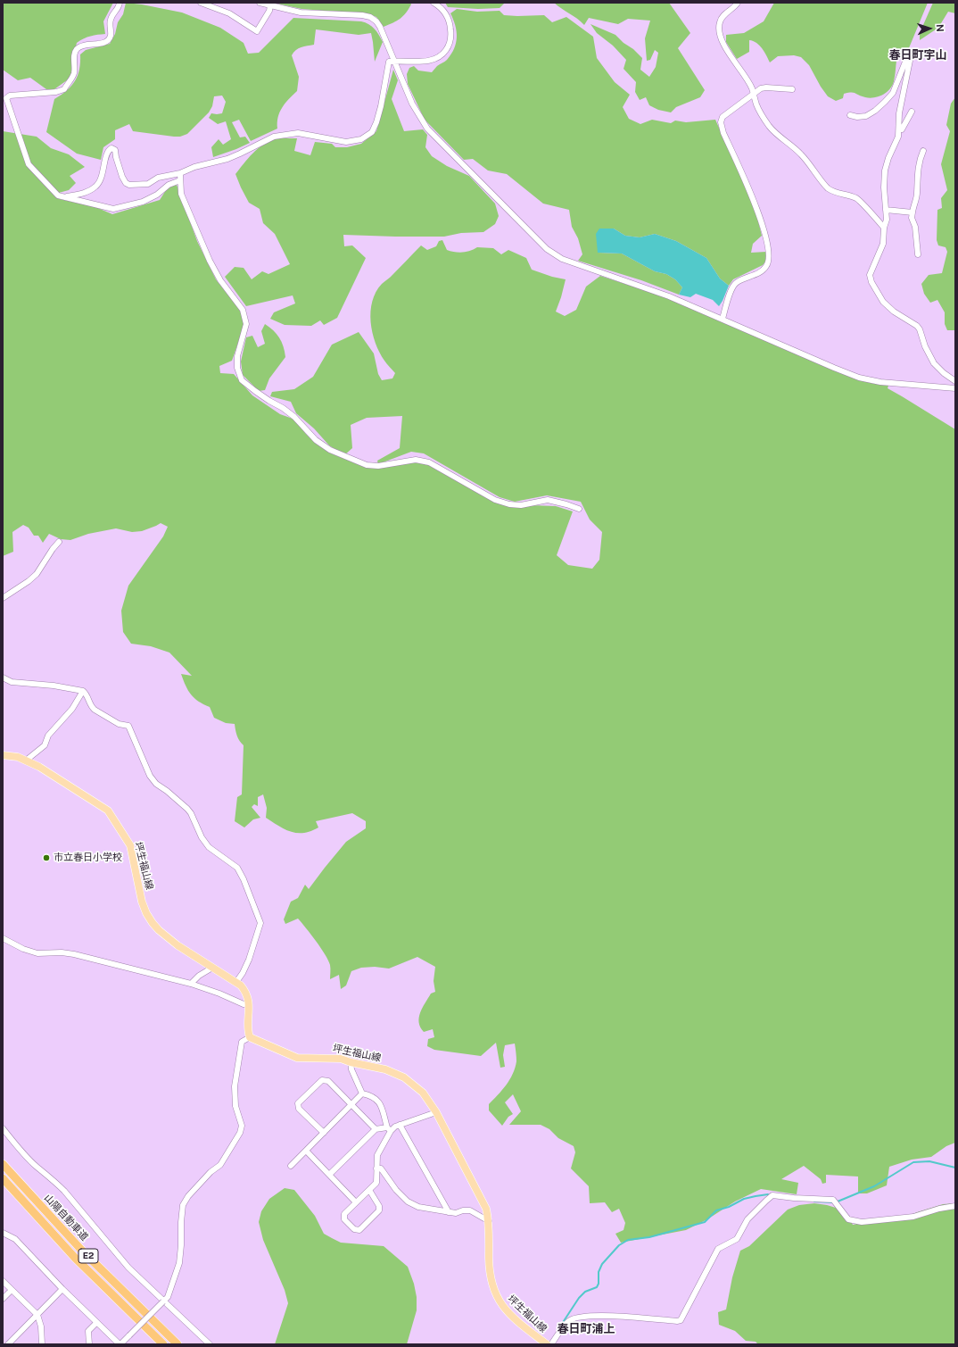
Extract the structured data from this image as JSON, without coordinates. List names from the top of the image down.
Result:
{
  "streets": {
    "highway": ["山陽自動車道", "E2"],
    "main road": ["坪生福山線"]
  },
  "districts": ["春日町宇山", "春日町浦上"],
  "places": ["市立春日小学校"],
  "north": "right"
}
